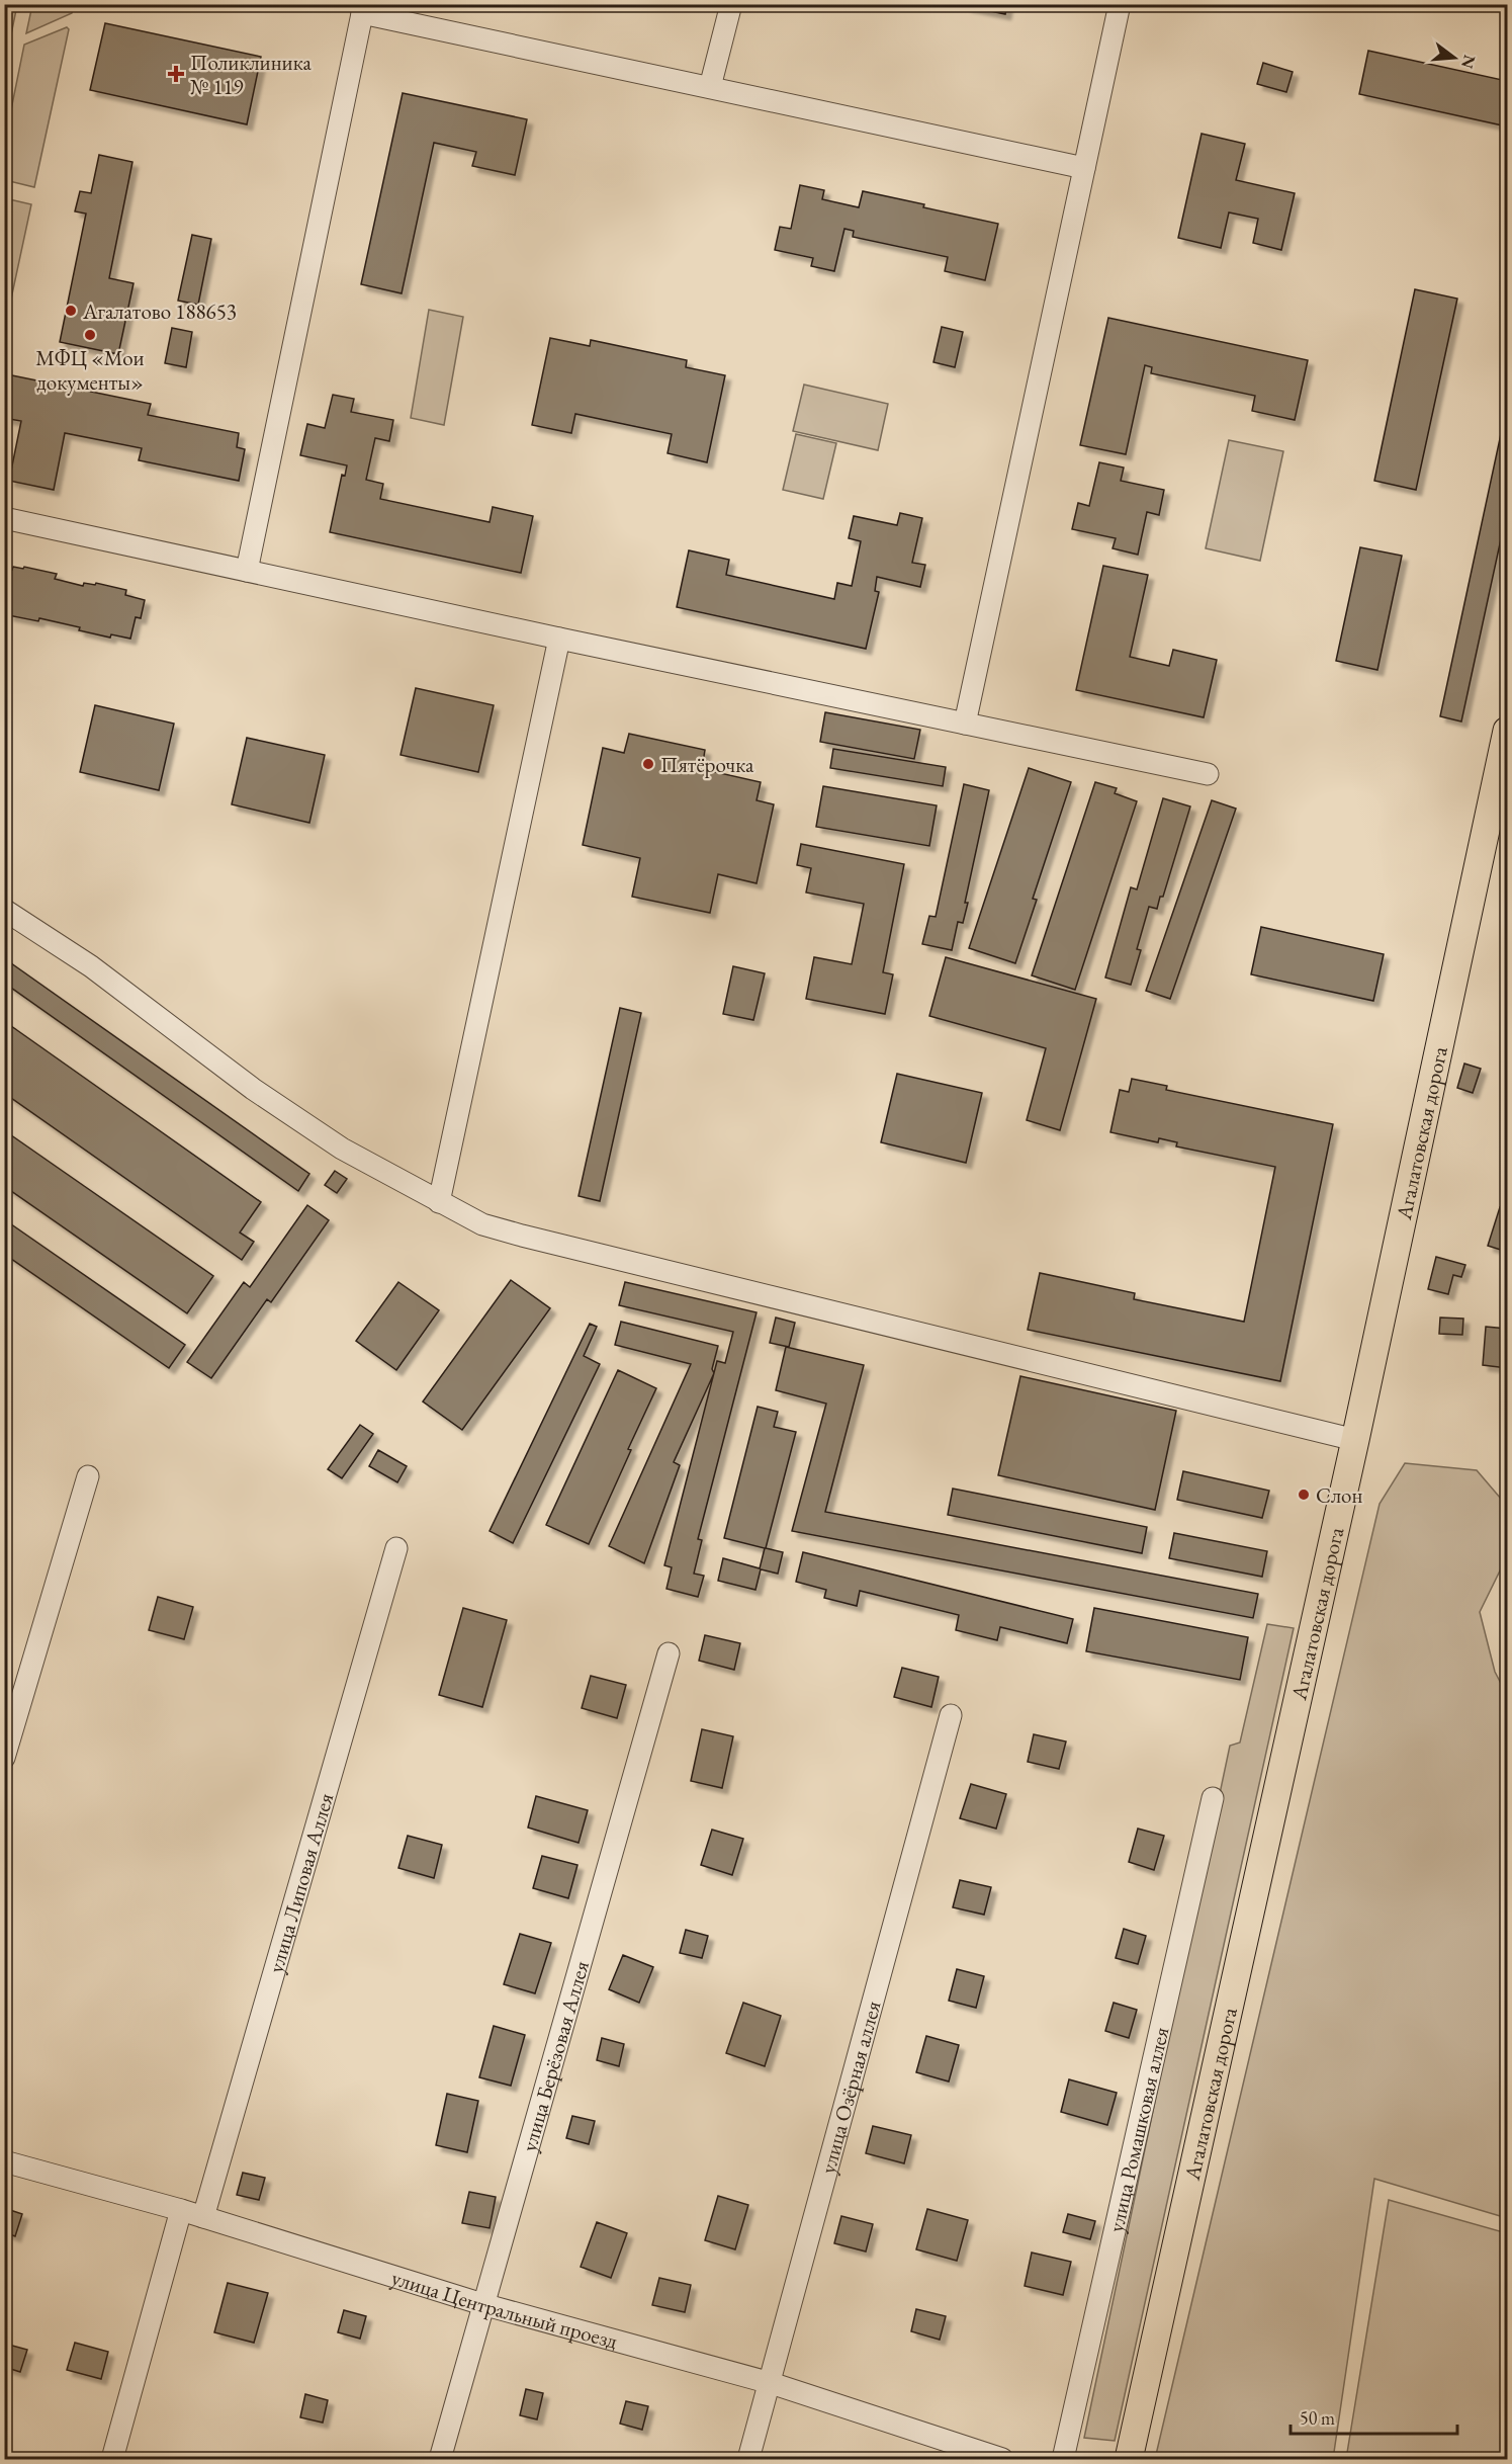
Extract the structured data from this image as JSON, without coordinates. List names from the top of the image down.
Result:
{
  "streets": {
    "main road": ["Агалатовская дорога"],
    "street": [
      "улица Липовая Аллея",
      "улица Берёзовая Аллея",
      "улица Озёрная аллея",
      "улица Ромашковая аллея",
      "улица Центральный проезд"
    ]
  },
  "crossings": [
    ["улица Липовая Аллея", "улица Центральный проезд"],
    ["улица Берёзовая Аллея", "улица Центральный проезд"],
    ["улица Озёрная аллея", "улица Центральный проезд"]
  ],
  "places": {
    "health": ["Поликлиника № 119"],
    "other": [
      "Агалатово 188653",
      "МФЦ «Мои документы»",
      "Пятёрочка",
      "Слон"
    ]
  },
  "scale_bar": "50 m",
  "north": "right"
}
